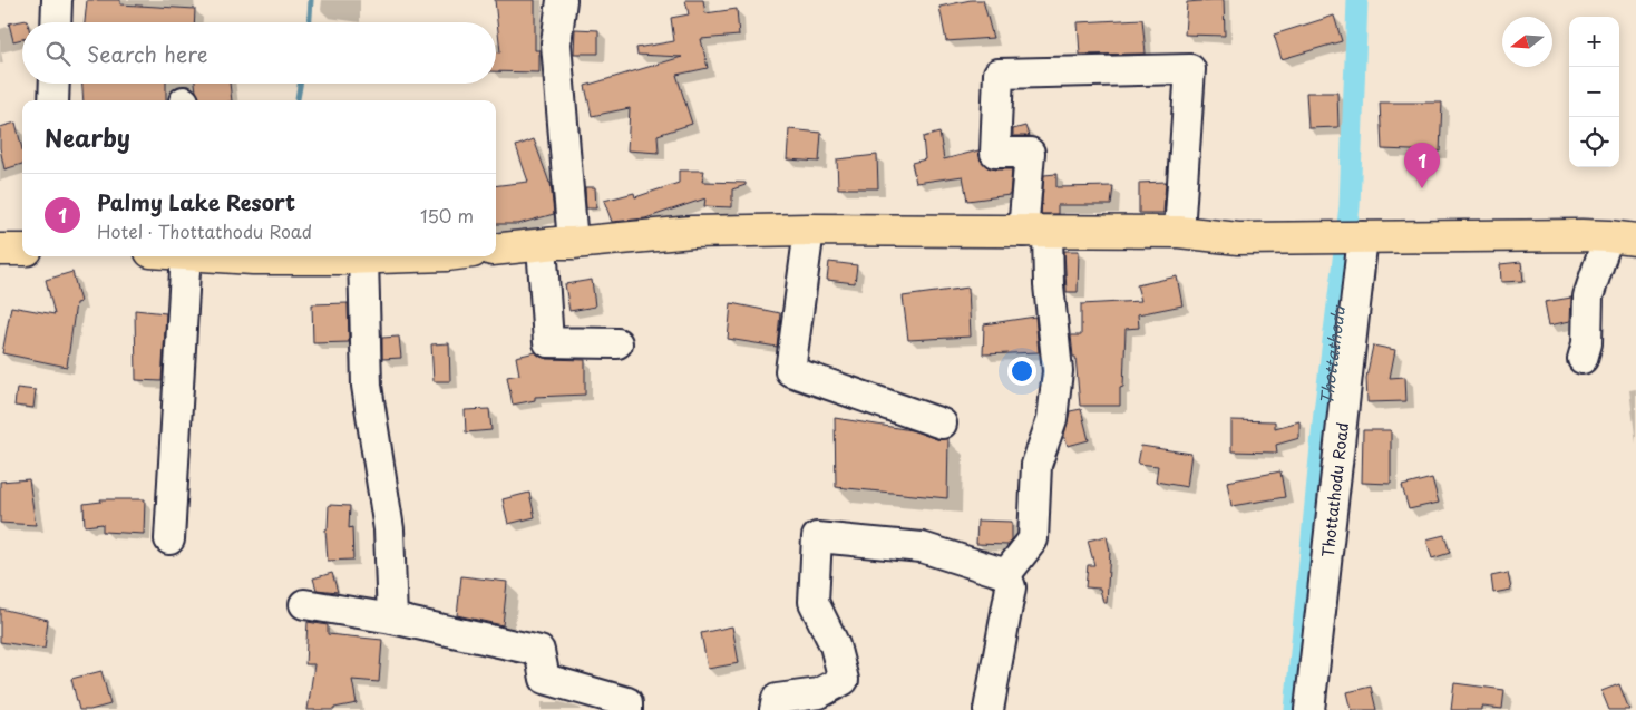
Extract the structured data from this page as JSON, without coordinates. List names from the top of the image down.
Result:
{
  "streets": {
    "street": ["Thottathodu Road"]
  },
  "water": ["Thottathodu"],
  "north": "left",
  "page": {
    "map_buttons": ["+", "−"],
    "search": "Search here",
    "heading": "Nearby",
    "pins": "1",
    "list": [
      {
        "mark": "1",
        "name": "Palmy Lake Resort",
        "note": "Hotel · Thottathodu Road",
        "value": "150 m"
      }
    ]
  }
}
